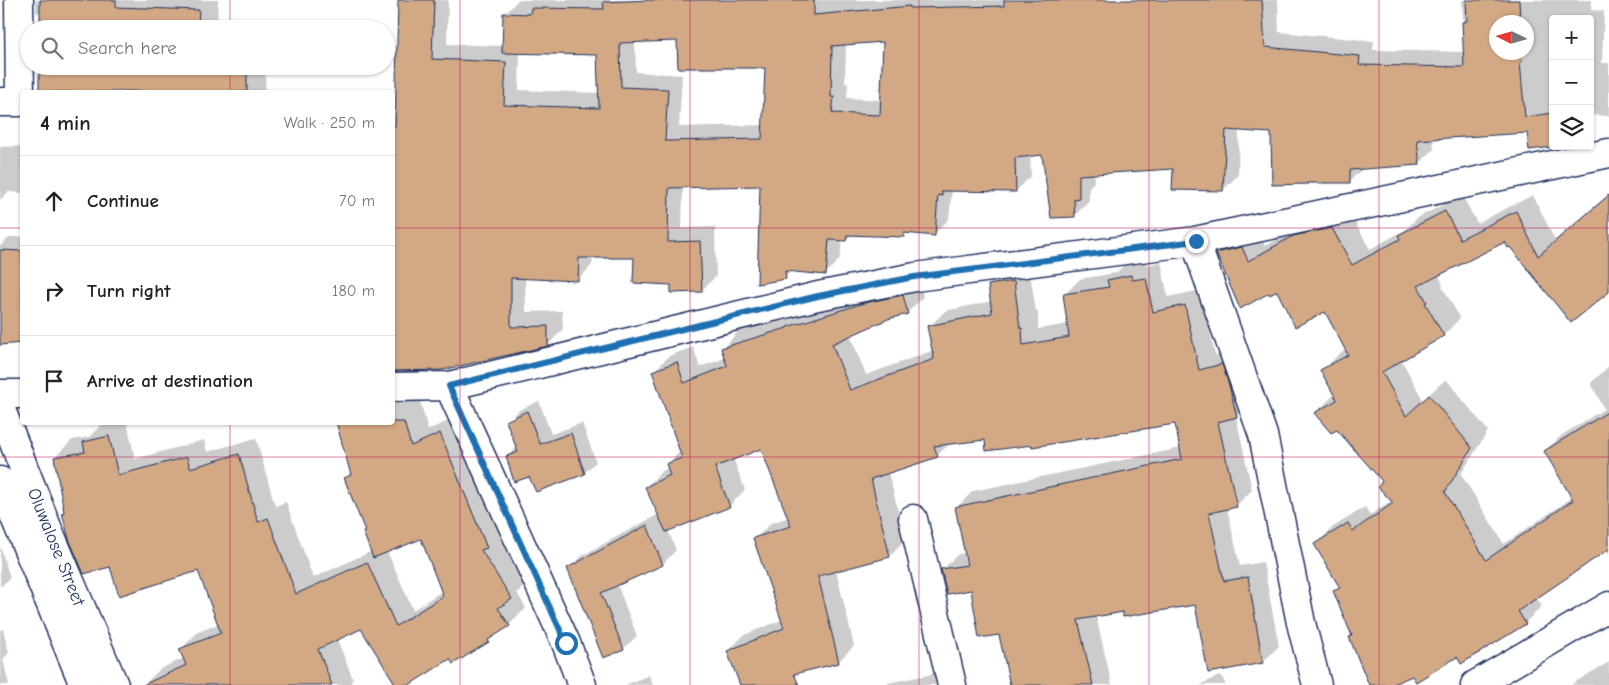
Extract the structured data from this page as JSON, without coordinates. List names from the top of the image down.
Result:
{
  "streets": {
    "street": ["Oluwalose Street"]
  },
  "north": "left",
  "page": {
    "map_buttons": ["+", "−"],
    "search": "Search here",
    "heading": ["4 min", "Walk · 250 m"],
    "list": [
      ["Continue", "70 m"],
      ["Turn right", "180 m"],
      "Arrive at destination"
    ]
  }
}
